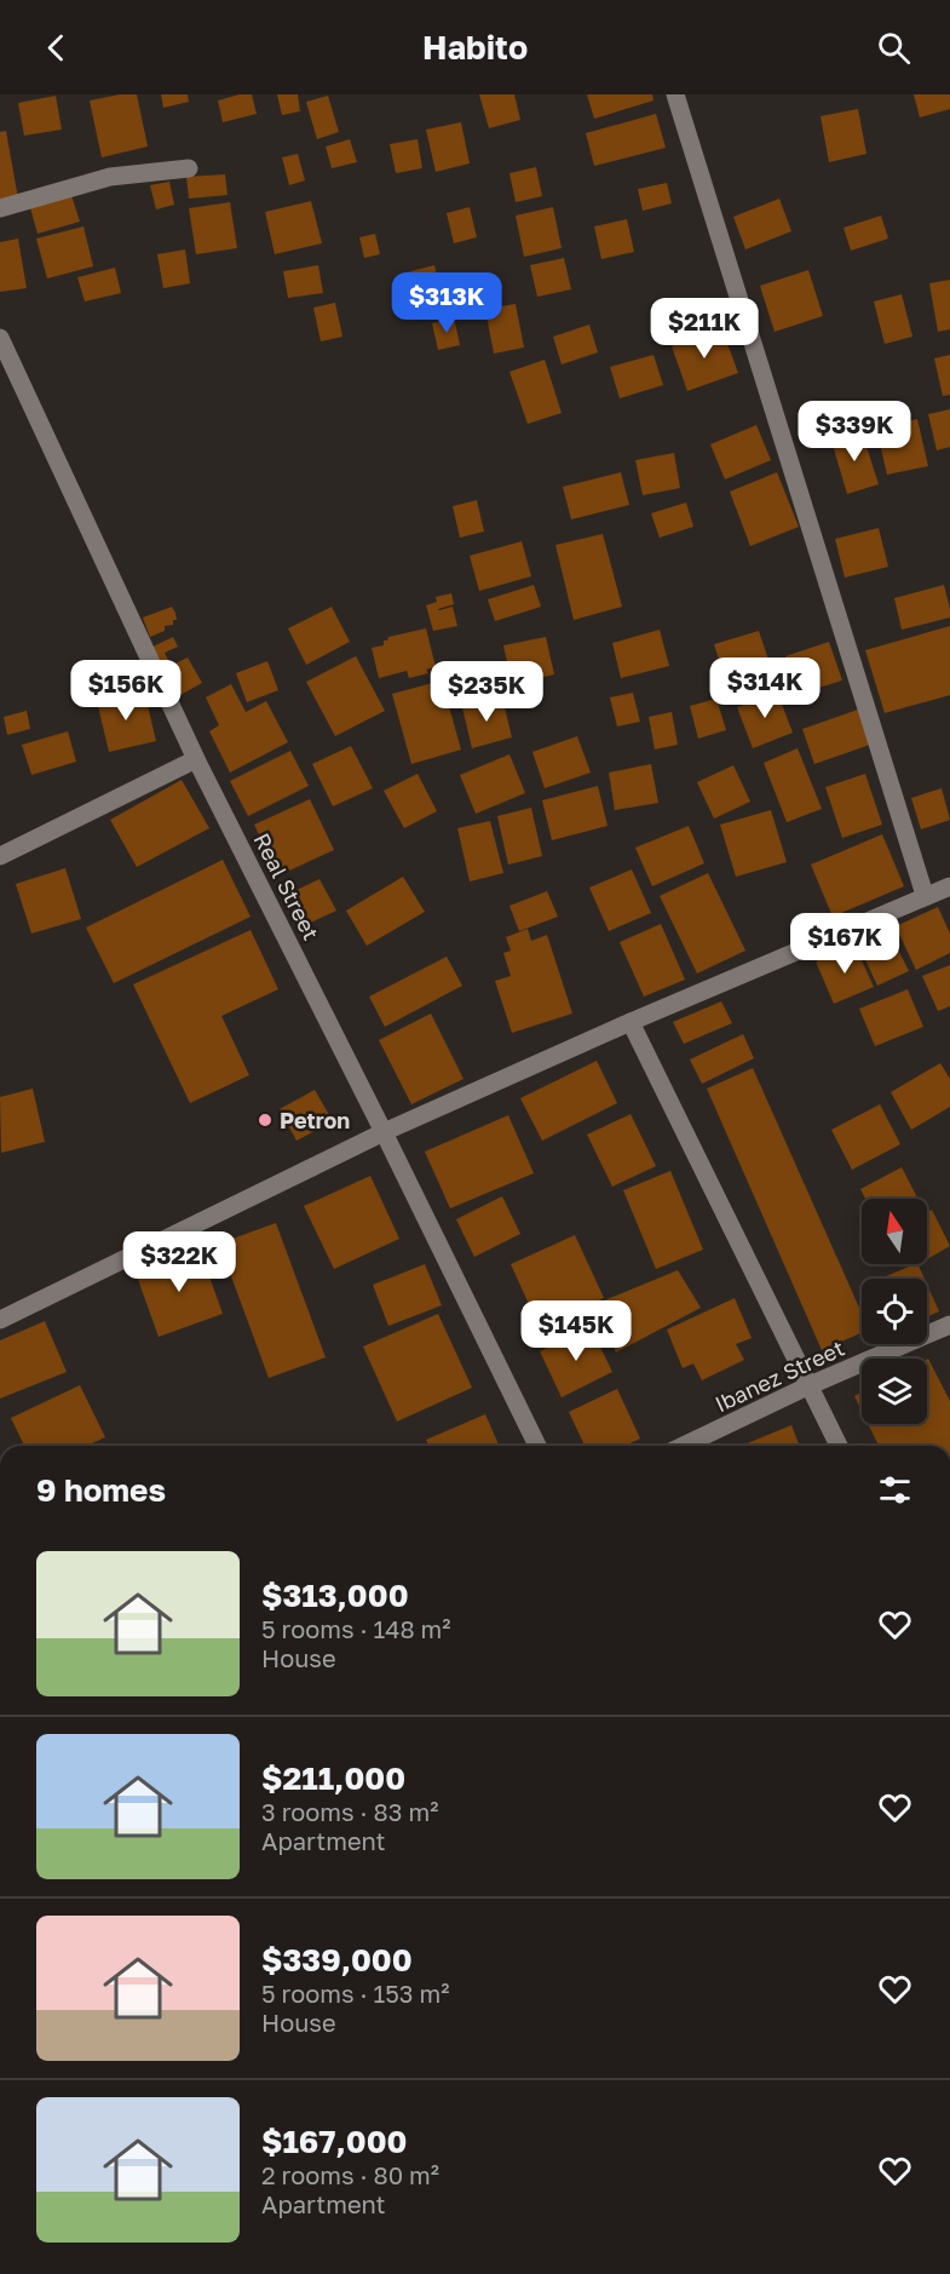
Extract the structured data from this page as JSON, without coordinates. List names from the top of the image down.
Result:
{
  "streets": {
    "street": ["Real Street", "Ibanez Street"]
  },
  "places": ["Petron"],
  "north": "top",
  "page": {
    "header": "Habito",
    "price": [
      "$313K",
      "$211K",
      "$339K",
      "$314K",
      "$156K",
      "$235K",
      "$167K",
      "$322K",
      "$145K"
    ],
    "heading": "9 homes",
    "list": [
      {
        "name": "$313,000",
        "note": "5 rooms · 148 m² · House"
      },
      {
        "name": "$211,000",
        "note": "3 rooms · 83 m² · Apartment"
      },
      {
        "name": "$339,000",
        "note": "5 rooms · 153 m² · House"
      },
      {
        "name": "$167,000",
        "note": "2 rooms · 80 m² · Apartment"
      }
    ]
  }
}
